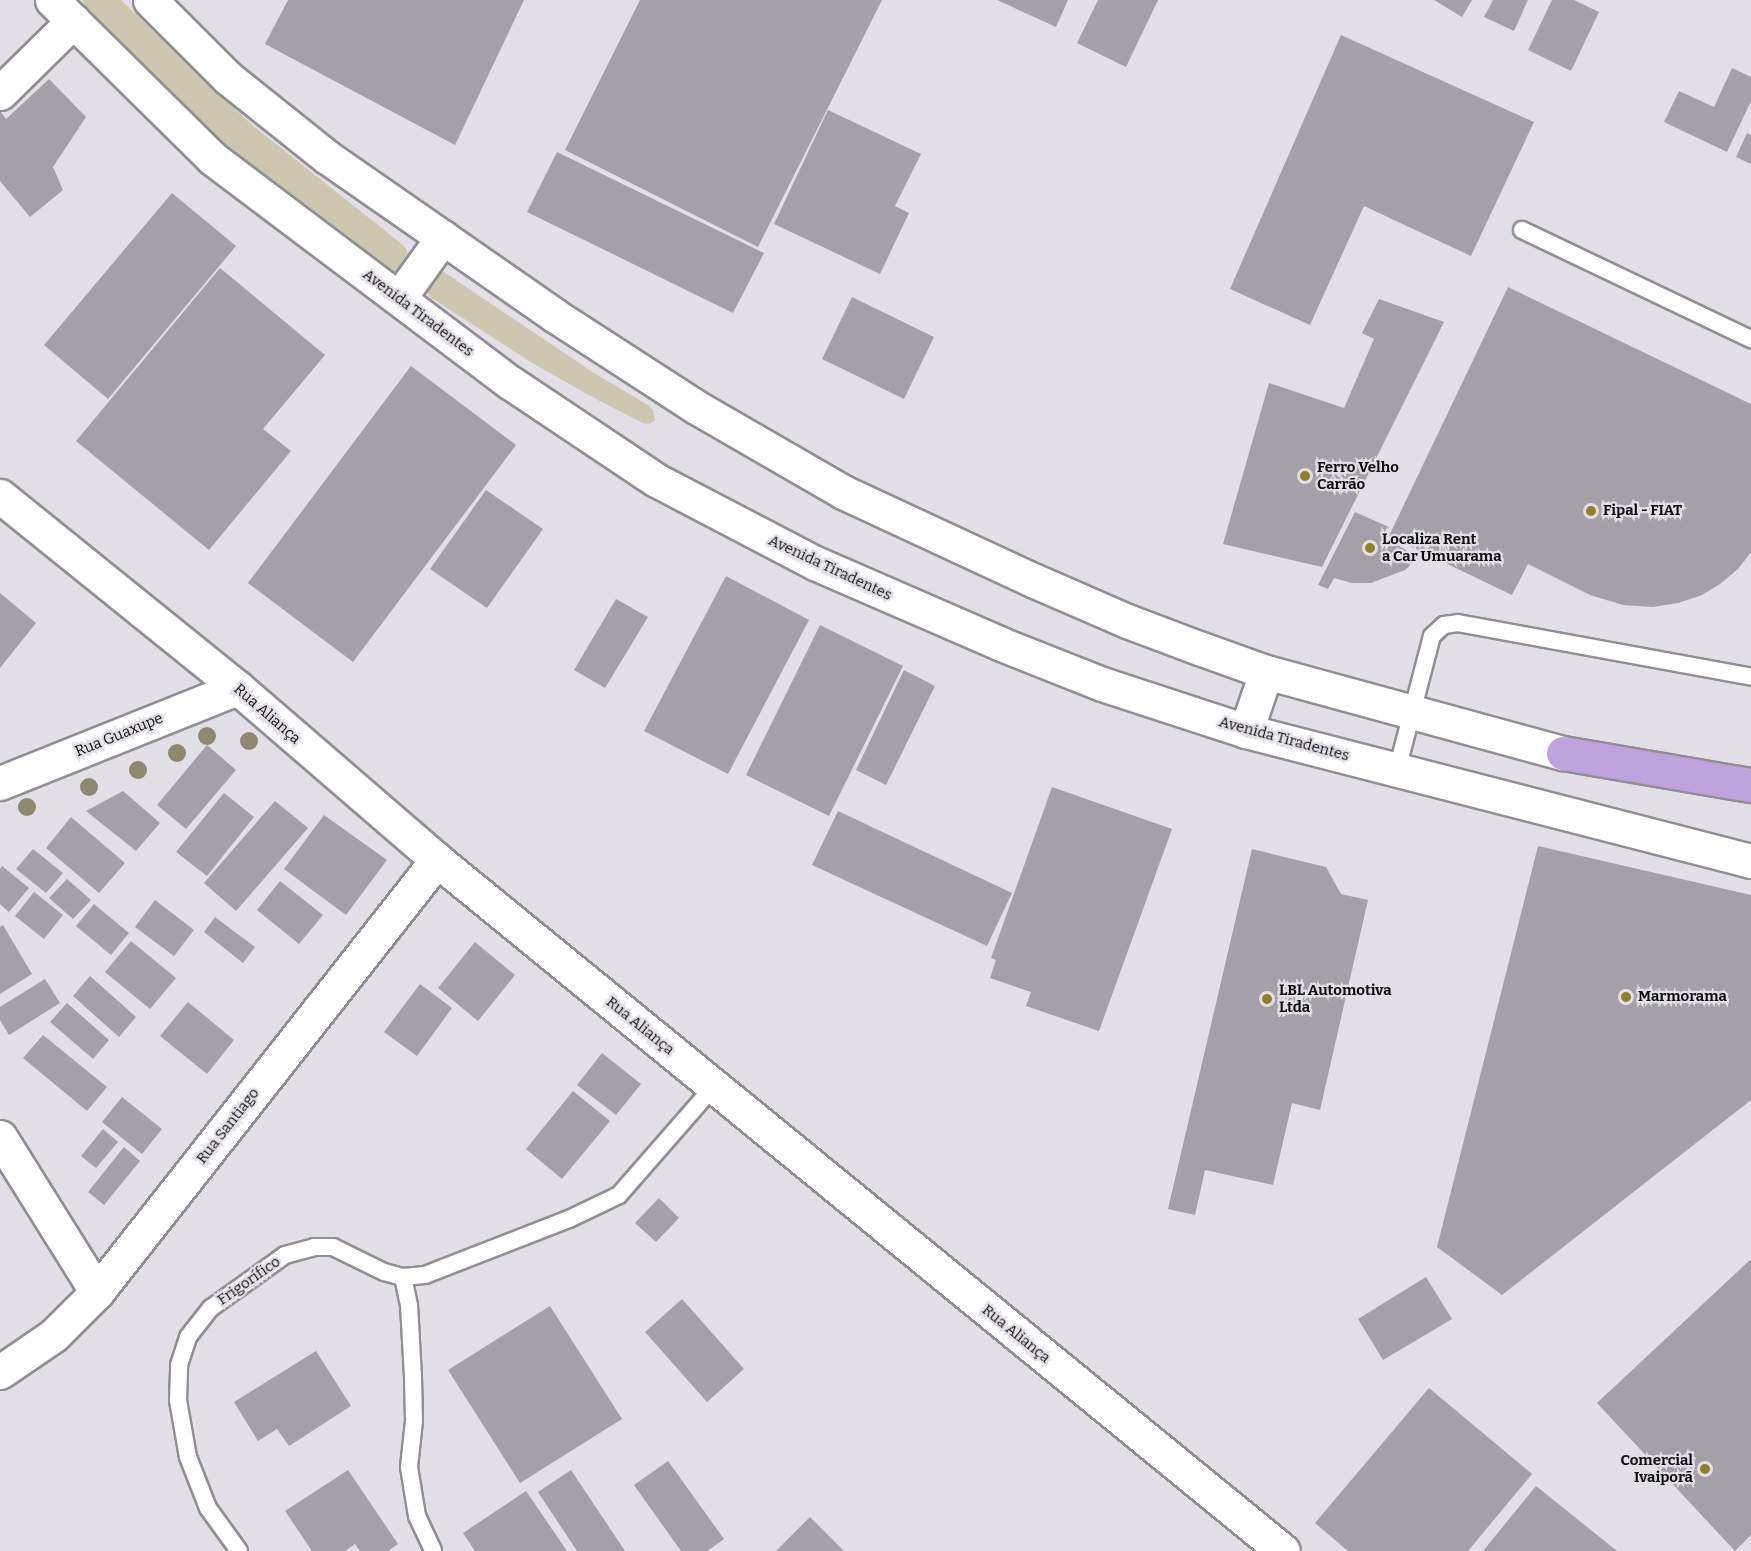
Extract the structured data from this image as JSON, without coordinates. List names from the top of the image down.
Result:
{
  "streets": {
    "main road": [
      "Avenida Tiradentes",
      "Rua Aliança",
      "Rua Guaxupe",
      "Rua Santiago"
    ],
    "lane": ["Frigorífico"]
  },
  "crossings": [
    ["Rua Aliança", "Rua Guaxupe"],
    ["Rua Aliança", "Rua Santiago"],
    ["Rua Aliança", "Frigorífico"]
  ],
  "places": [
    "Ferro Velho Carrão",
    "Fipal - FIAT",
    "Localiza Rent a Car Umuarama",
    "Marmorama",
    "LBL Automotiva Ltda",
    "Comercial Ivaiporã"
  ]
}
